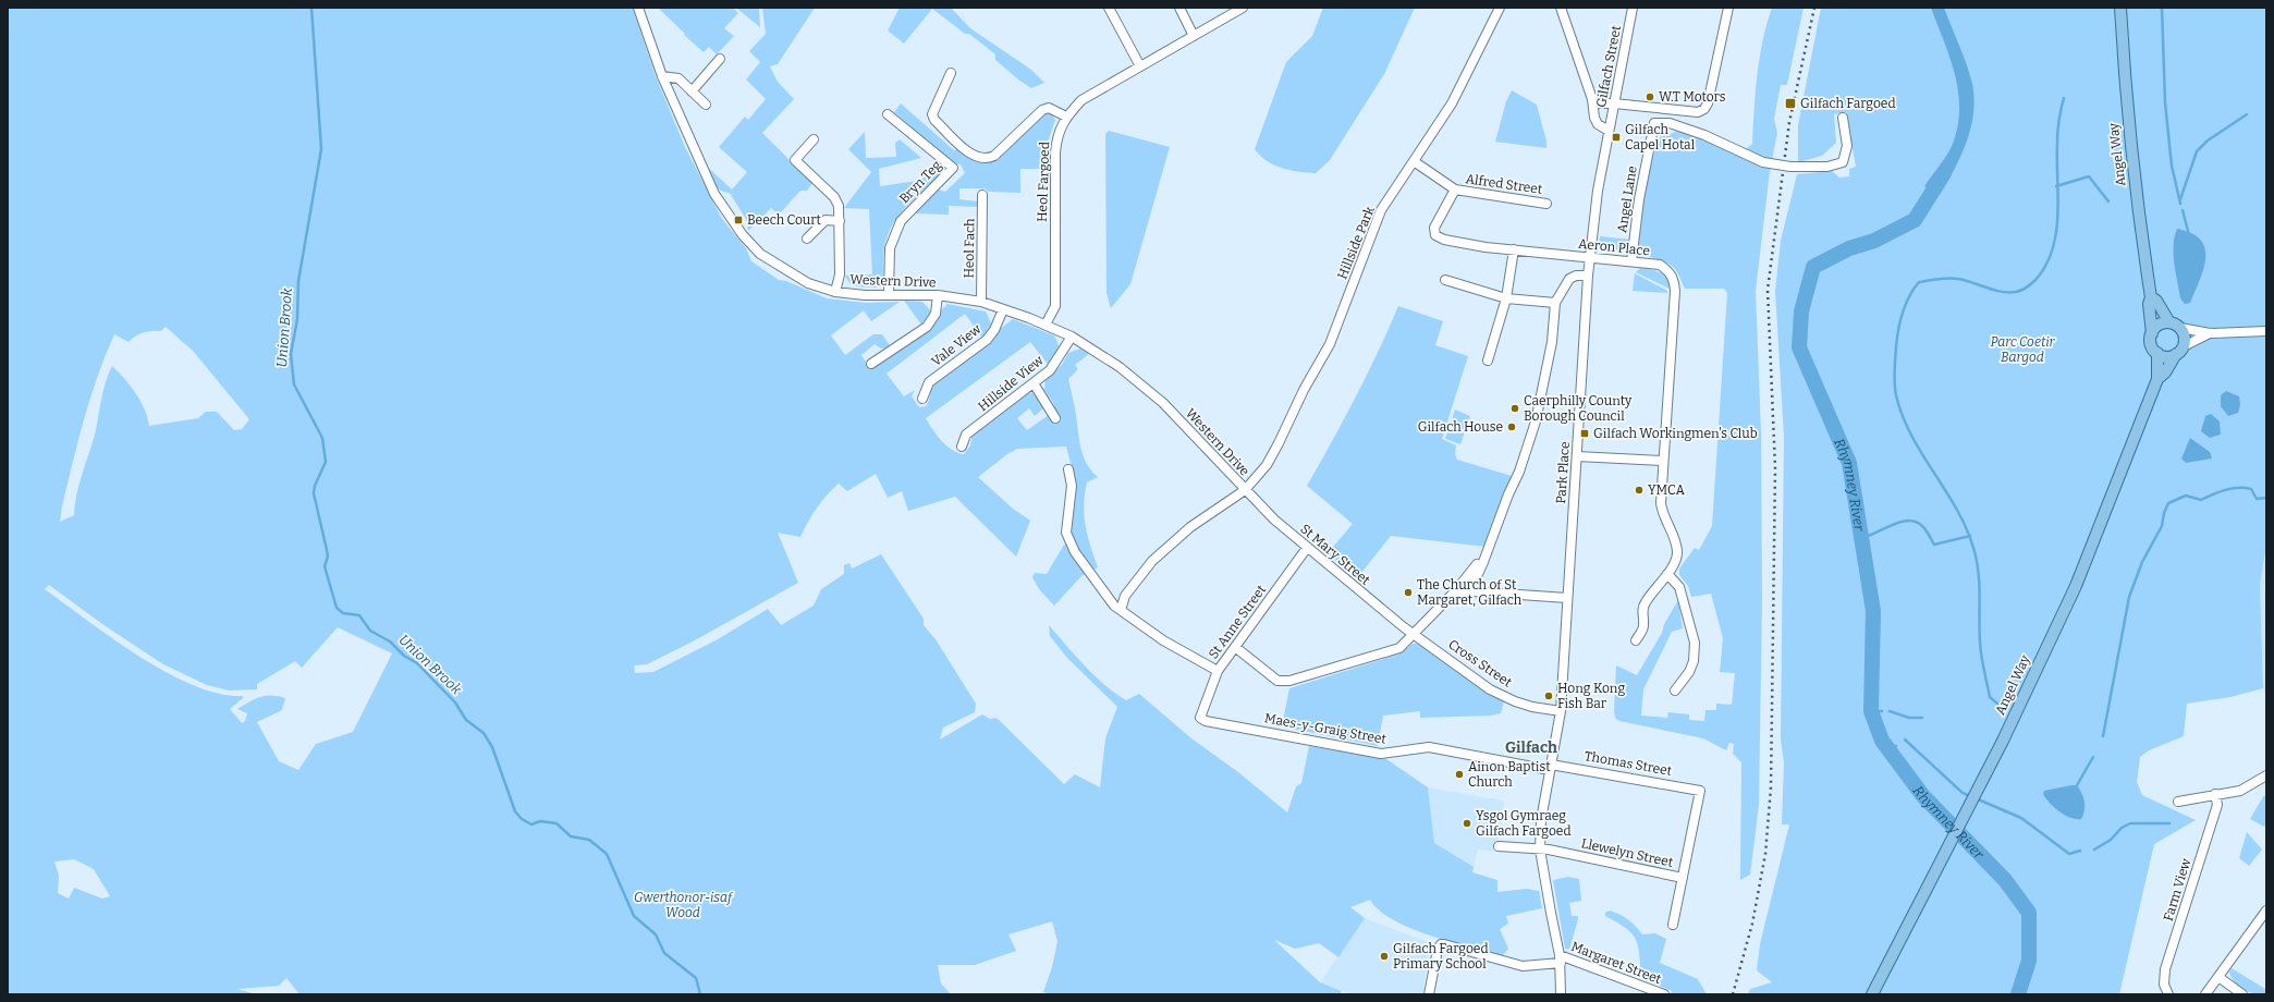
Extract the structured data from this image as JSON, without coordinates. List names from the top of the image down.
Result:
{
  "streets": {
    "main road": ["Angel Way"],
    "street": [
      "Gilfach Street",
      "Bryn Teg",
      "Heol Fargoed",
      "Alfred Street",
      "Angel Lane",
      "Hillside Park",
      "Aeron Place",
      "Heol Fach",
      "Western Drive",
      "Vale View",
      "Hillside View",
      "Park Place",
      "St Mary Street",
      "St Anne Street",
      "Cross Street",
      "Maes-y-Graig Street",
      "Thomas Street",
      "Llewelyn Street",
      "Farm View",
      "Margaret Street"
    ]
  },
  "crossings": [
    ["Gilfach Street", "Park Place"],
    ["Bryn Teg", "Western Drive"],
    ["Heol Fargoed", "Western Drive"],
    ["Alfred Street", "Hillside Park"],
    ["Alfred Street", "Aeron Place"],
    ["Angel Lane", "Aeron Place"],
    ["Hillside Park", "Western Drive"],
    ["Hillside Park", "St Mary Street"],
    ["Aeron Place", "Park Place"],
    ["Heol Fach", "Western Drive"],
    ["Western Drive", "Vale View"],
    ["Western Drive", "Hillside View"],
    ["Western Drive", "St Mary Street"],
    ["Park Place", "Cross Street"],
    ["Park Place", "Maes-y-Graig Street"],
    ["Park Place", "Thomas Street"],
    ["Park Place", "Llewelyn Street"],
    ["Park Place", "Margaret Street"],
    ["St Mary Street", "St Anne Street"],
    ["St Mary Street", "Cross Street"],
    ["St Anne Street", "Maes-y-Graig Street"],
    ["Maes-y-Graig Street", "Thomas Street"],
    ["Thomas Street", "Llewelyn Street"]
  ],
  "districts": ["Gilfach"],
  "water": ["Union Brook", "Rhymney River"],
  "parks": ["Parc Coetir Bargod", "Gwerthonor-isaf Wood"],
  "places": {
    "other": [
      "W.T Motors",
      "Caerphilly County Borough Council",
      "Gilfach House",
      "YMCA",
      "The Church of St Margaret, Gilfach",
      "Hong Kong Fish Bar",
      "Ainon Baptist Church",
      "Ysgol Gymraeg Gilfach Fargoed",
      "Gilfach Fargoed Primary School"
    ],
    "transit": [
      "Gilfach Fargoed",
      "Gilfach Capel Hotal",
      "Beech Court",
      "Gilfach Workingmen's Club"
    ]
  }
}
